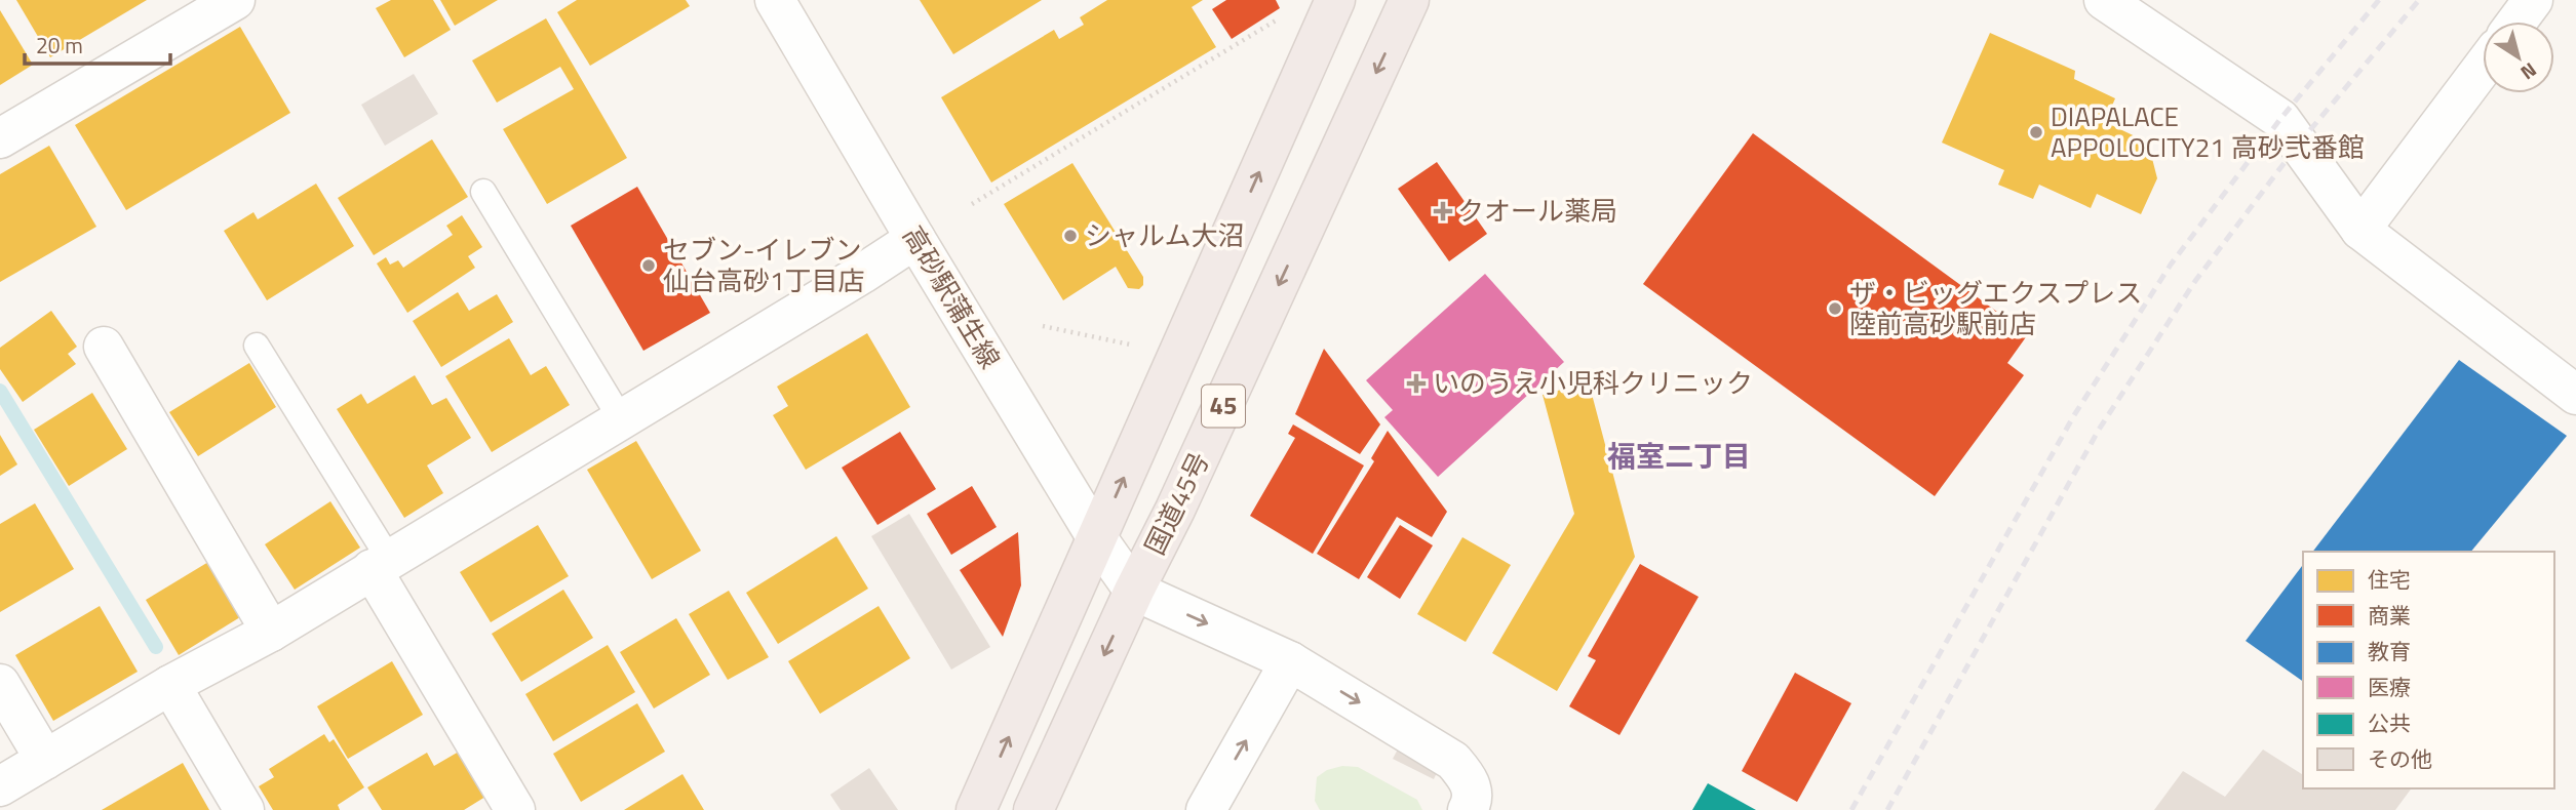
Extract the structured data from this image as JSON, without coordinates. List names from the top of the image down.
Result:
{
  "streets": {
    "highway": ["45", "国道45号"],
    "street": ["高砂駅蒲生線"]
  },
  "crossings": [
    ["高砂駅蒲生線", "45"],
    ["高砂駅蒲生線", "国道45号"]
  ],
  "districts": ["福室二丁目"],
  "places": {
    "other": [
      "DIAPALACE APPOLOCITY21 高砂弐番館",
      "シャルム大沼",
      "セブン-イレブン 仙台高砂1丁目店",
      "ザ・ビッグエクスプレス 陸前高砂駅前店"
    ],
    "health": ["クオール薬局", "いのうえ小児科クリニック"]
  },
  "legend": [
    "住宅",
    "商業",
    "教育",
    "医療",
    "公共",
    "その他"
  ],
  "scale_bar": "20 m",
  "north": "bottom right"
}
